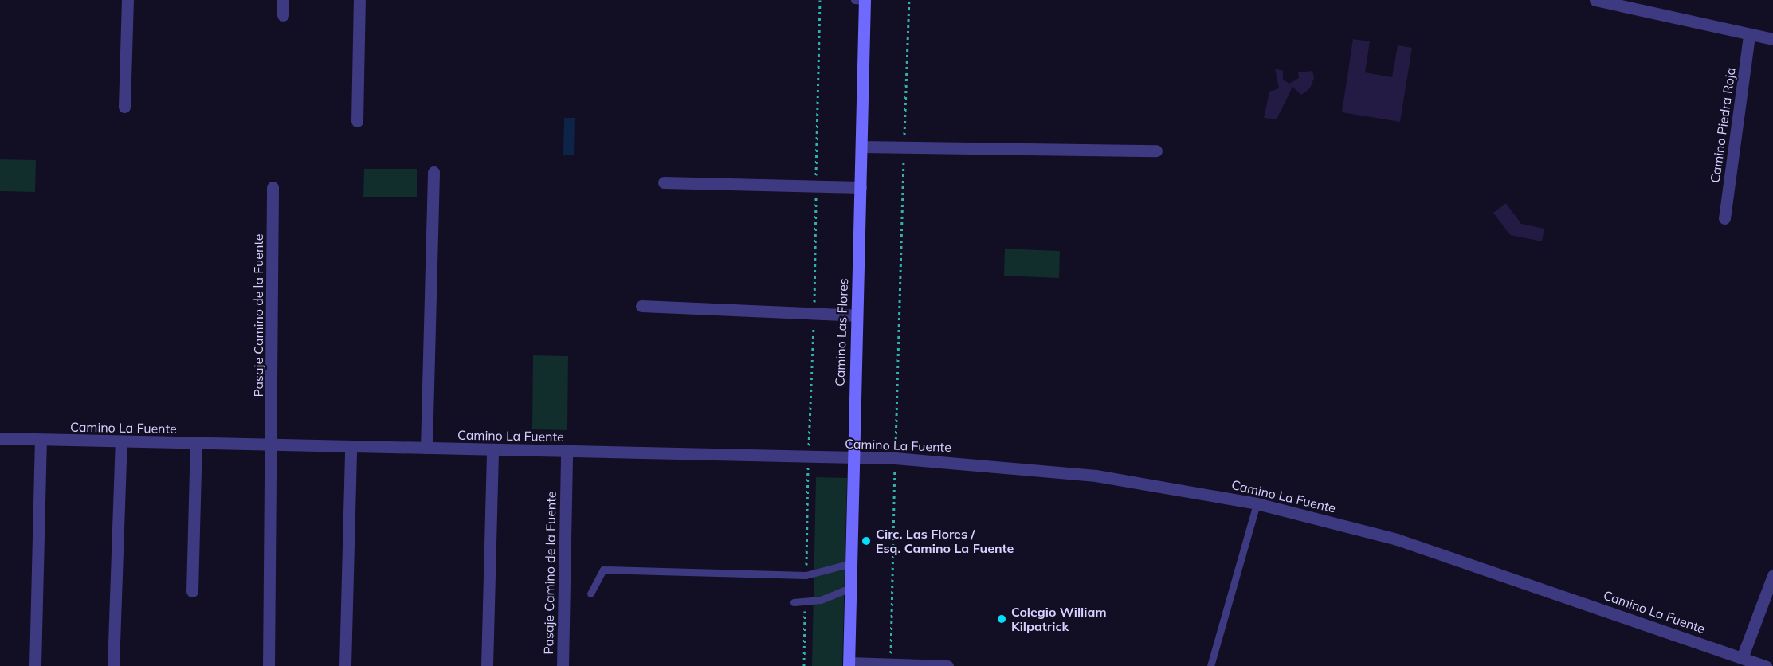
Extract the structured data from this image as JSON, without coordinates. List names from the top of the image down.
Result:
{
  "streets": {
    "street": [
      "Camino Piedra Roja",
      "Pasaje Camino de la Fuente",
      "Camino Las Flores",
      "Camino La Fuente"
    ]
  },
  "crossings": [
    ["Pasaje Camino de la Fuente", "Camino La Fuente"],
    ["Camino Las Flores", "Camino La Fuente"]
  ],
  "places": ["Circ. Las Flores / Esq. Camino La Fuente", "Colegio William Kilpatrick"]
}
